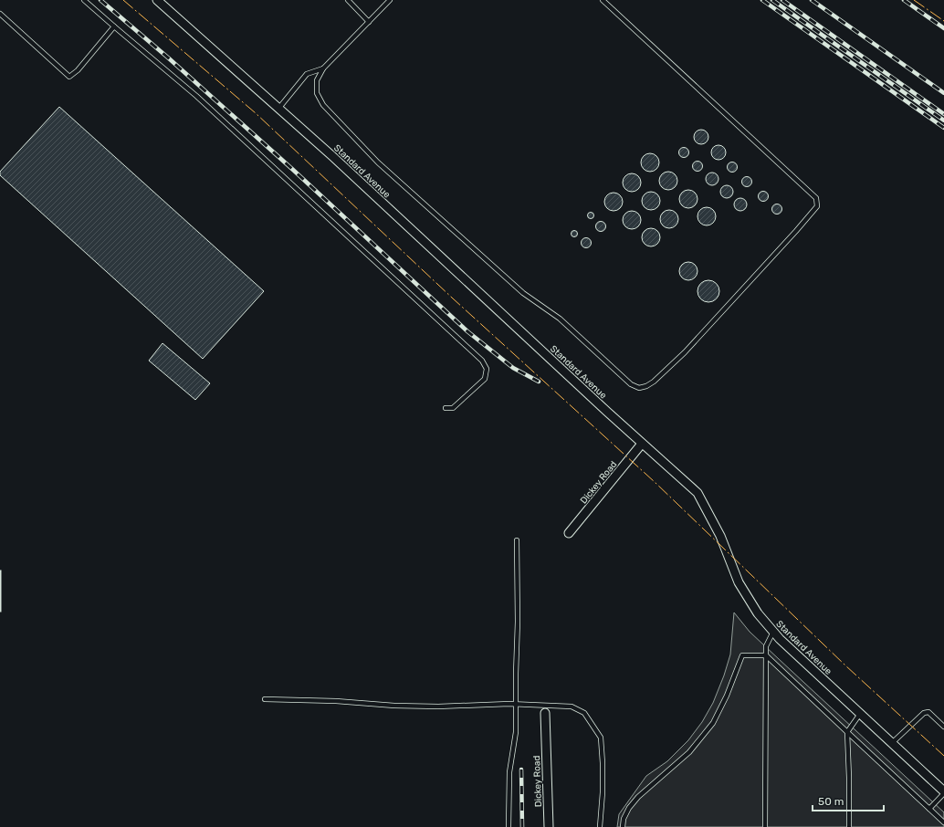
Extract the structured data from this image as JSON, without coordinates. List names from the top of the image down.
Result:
{
  "streets": {
    "street": ["Standard Avenue", "Dickey Road"]
  },
  "crossings": [
    ["Standard Avenue", "Dickey Road"]
  ],
  "scale_bar": "50 m"
}
